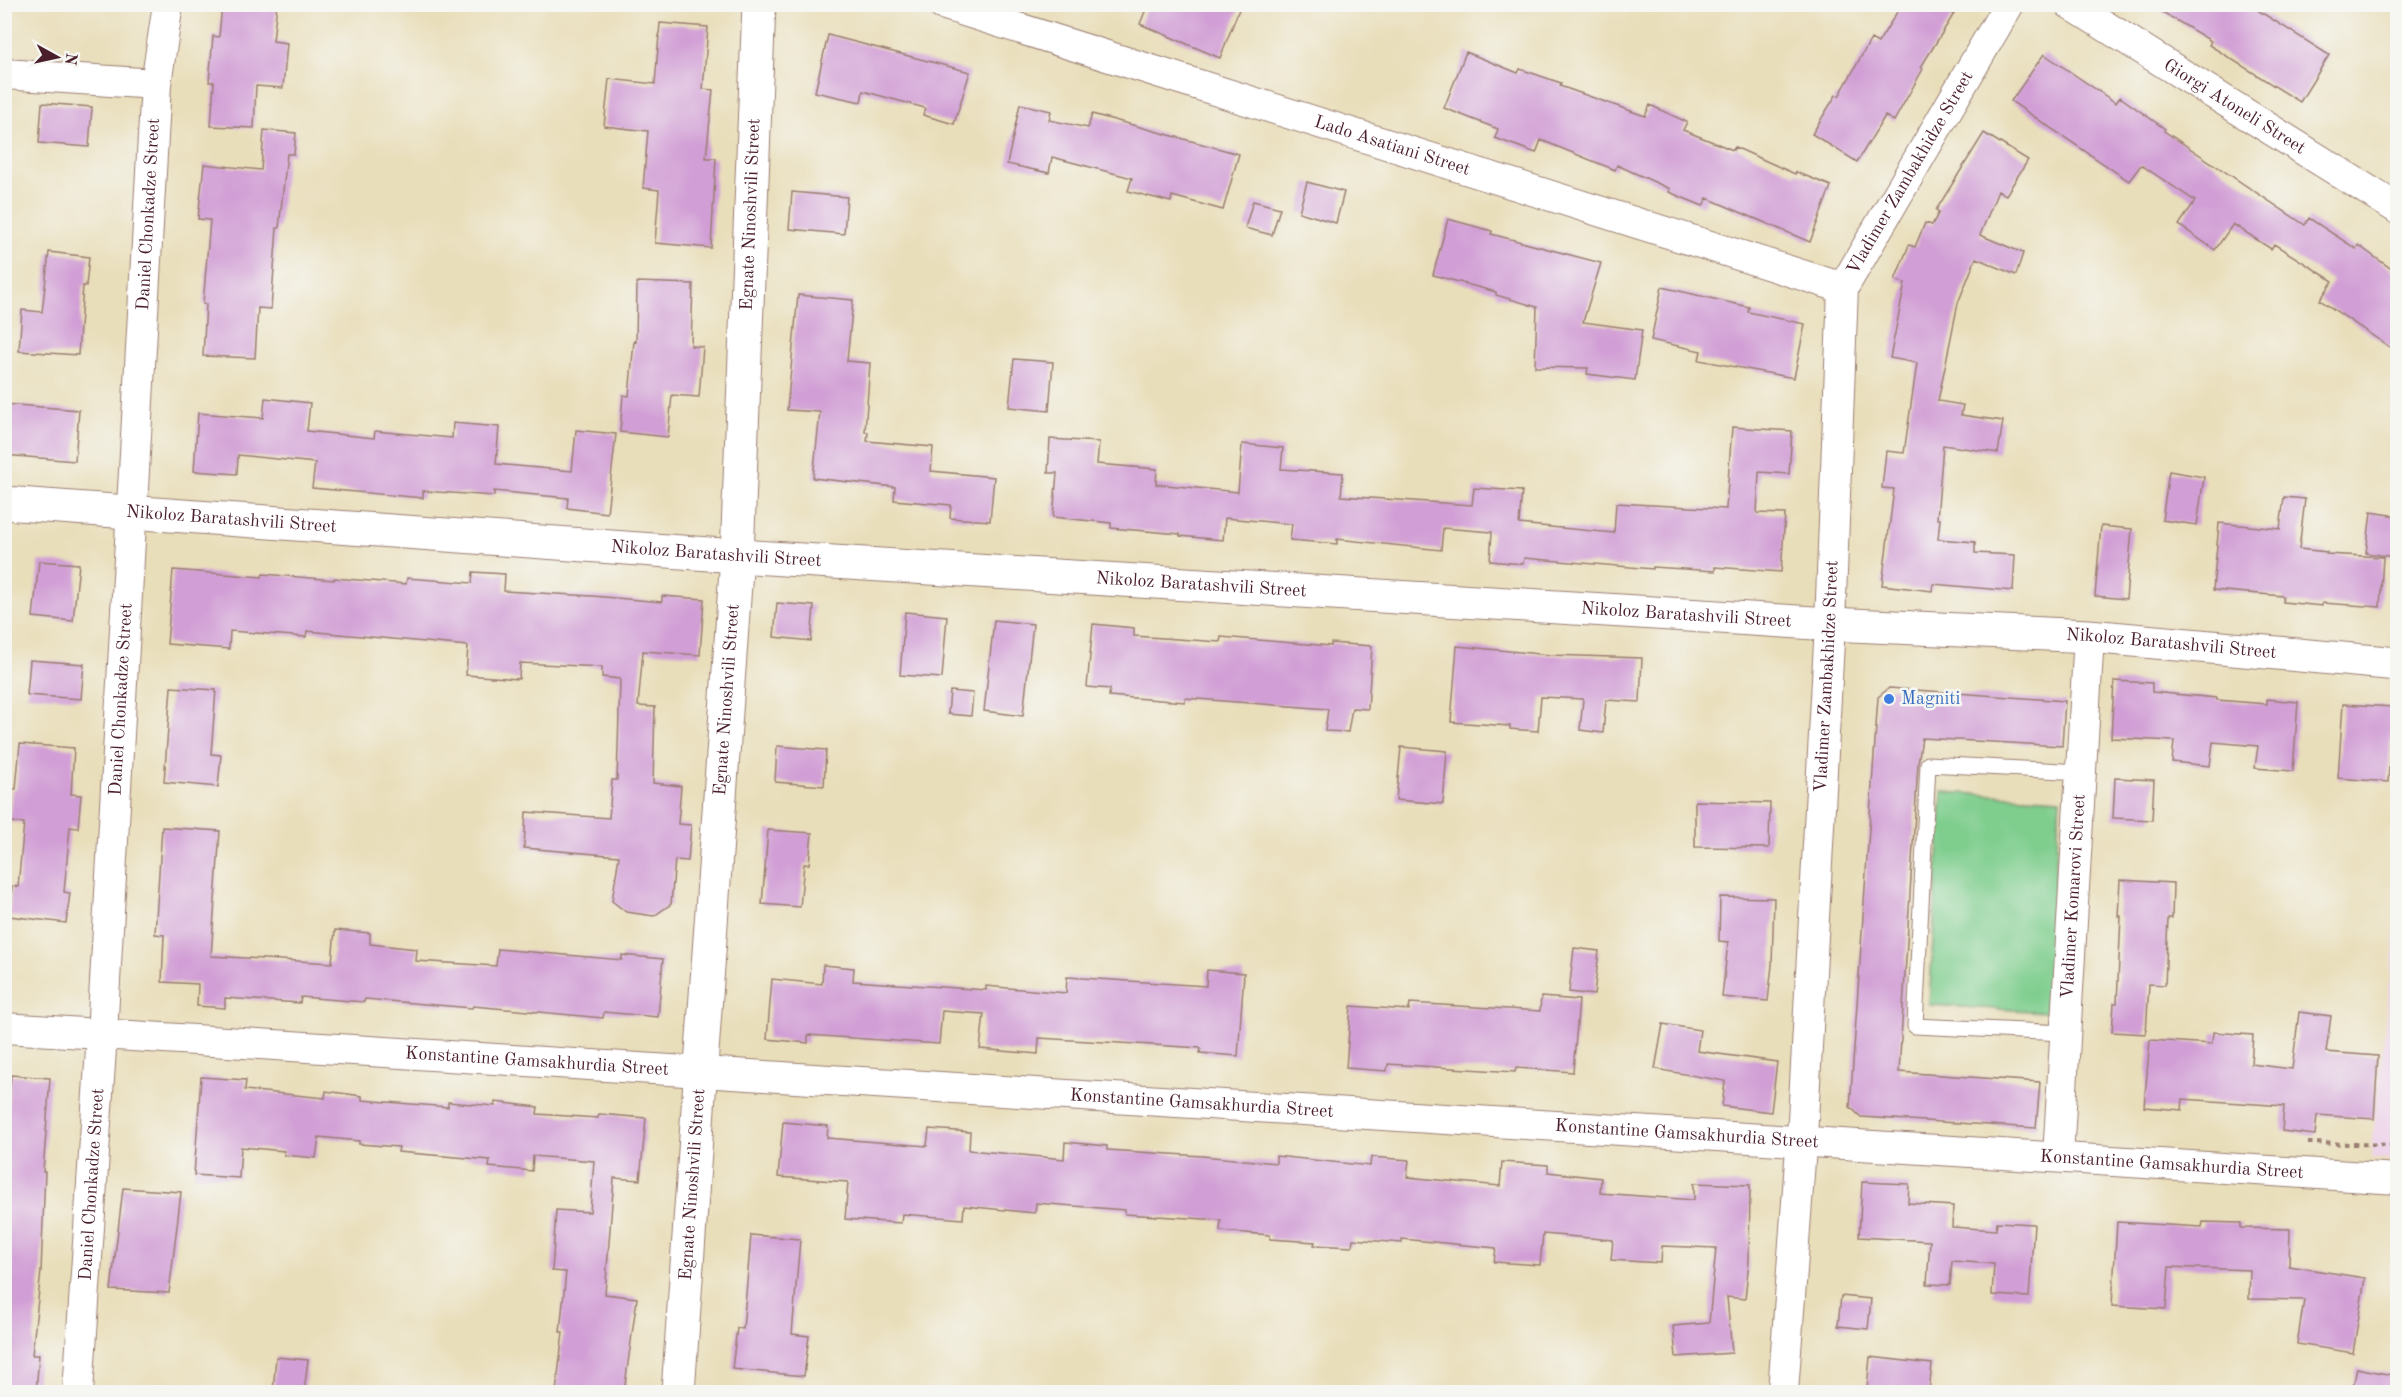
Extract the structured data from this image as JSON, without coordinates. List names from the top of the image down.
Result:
{
  "streets": {
    "street": [
      "Giorgi Atoneli Street",
      "Lado Asatiani Street",
      "Vladimer Zambakhidze Street",
      "Daniel Chonkadze Street",
      "Egnate Ninoshvili Street",
      "Nikoloz Baratashvili Street",
      "Vladimer Komarovi Street",
      "Konstantine Gamsakhurdia Street"
    ]
  },
  "crossings": [
    ["Lado Asatiani Street", "Vladimer Zambakhidze Street"],
    ["Vladimer Zambakhidze Street", "Nikoloz Baratashvili Street"],
    ["Vladimer Zambakhidze Street", "Konstantine Gamsakhurdia Street"],
    ["Daniel Chonkadze Street", "Nikoloz Baratashvili Street"],
    ["Daniel Chonkadze Street", "Konstantine Gamsakhurdia Street"],
    ["Egnate Ninoshvili Street", "Nikoloz Baratashvili Street"],
    ["Egnate Ninoshvili Street", "Konstantine Gamsakhurdia Street"],
    ["Nikoloz Baratashvili Street", "Vladimer Komarovi Street"],
    ["Vladimer Komarovi Street", "Konstantine Gamsakhurdia Street"]
  ],
  "places": ["Magniti"],
  "north": "right"
}
